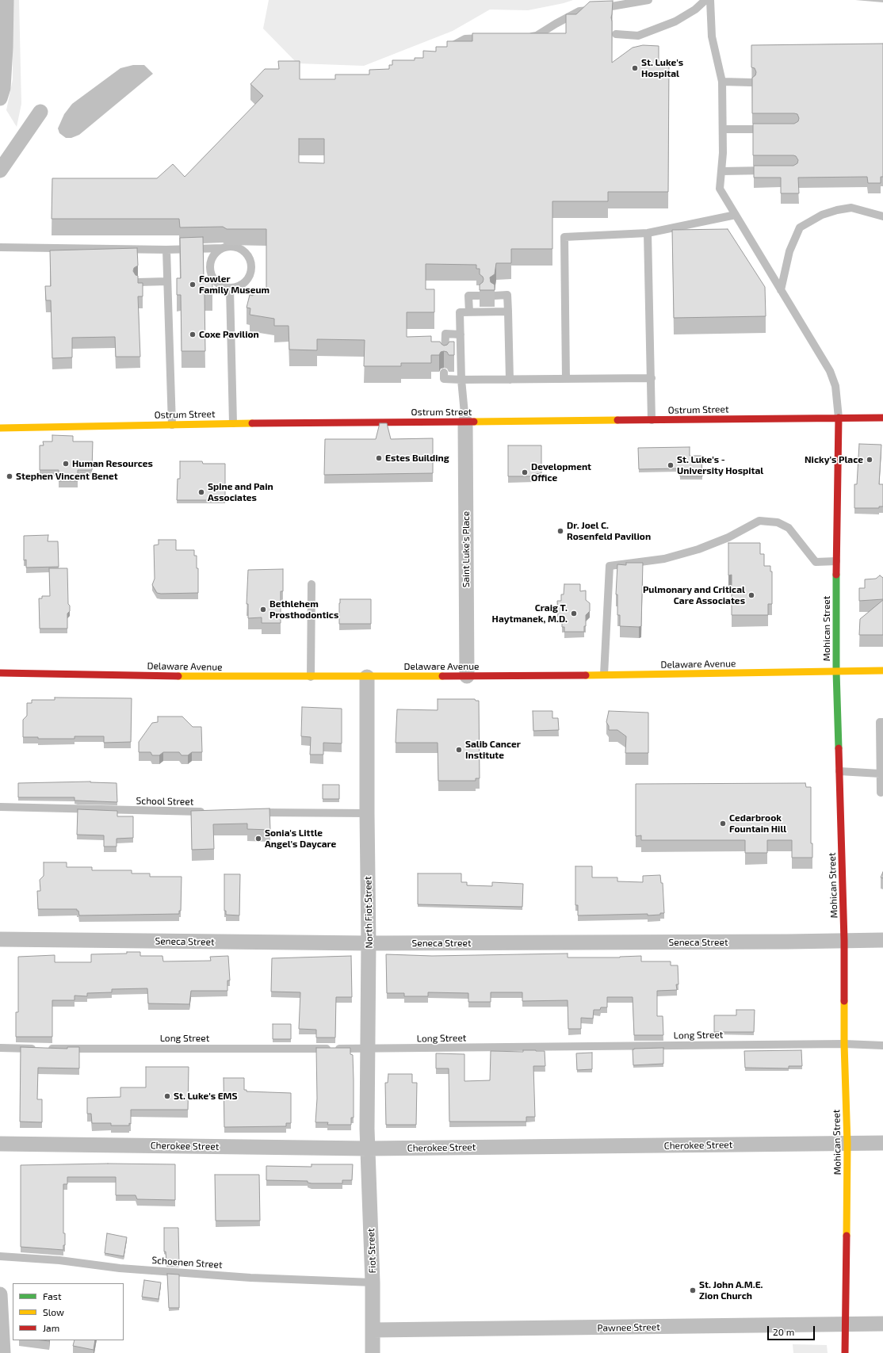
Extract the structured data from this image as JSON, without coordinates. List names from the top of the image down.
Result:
{
  "streets": {
    "street": [
      "Ostrum Street",
      "Saint Luke's Place",
      "Mohican Street",
      "Delaware Avenue",
      "North Fiot Street",
      "Seneca Street",
      "Cherokee Street",
      "Fiot Street",
      "Pawnee Street"
    ],
    "lane": ["School Street", "Long Street", "Schoenen Street"]
  },
  "crossings": [
    ["Ostrum Street", "Saint Luke's Place"],
    ["Ostrum Street", "Mohican Street"],
    ["Saint Luke's Place", "Delaware Avenue"],
    ["Mohican Street", "Delaware Avenue"],
    ["Mohican Street", "Seneca Street"],
    ["Mohican Street", "Long Street"],
    ["Mohican Street", "Cherokee Street"],
    ["Mohican Street", "Pawnee Street"],
    ["Delaware Avenue", "North Fiot Street"],
    ["North Fiot Street", "Seneca Street"],
    ["North Fiot Street", "Long Street"],
    ["North Fiot Street", "Cherokee Street"],
    ["North Fiot Street", "Fiot Street"],
    ["Cherokee Street", "Fiot Street"],
    ["Fiot Street", "Schoenen Street"],
    ["Fiot Street", "Pawnee Street"]
  ],
  "places": [
    "St. Luke's Hospital",
    "Fowler Family Museum",
    "Coxe Pavilion",
    "Estes Building",
    "Nicky's Place",
    "Human Resources",
    "St. Luke's - University Hospital",
    "Development Office",
    "Stephen Vincent Benet",
    "Spine and Pain Associates",
    "Dr. Joel C. Rosenfeld Pavilion",
    "Pulmonary and Critical Care Associates",
    "Bethlehem Prosthodontics",
    "Craig T. Haytmanek, M.D.",
    "Salib Cancer Institute",
    "Cedarbrook Fountain Hill",
    "Sonia's Little Angel's Daycare",
    "St. Luke's EMS",
    "St. John A.M.E. Zion Church"
  ],
  "legend": ["Fast", "Slow", "Jam"],
  "scale_bar": "20 m"
}
